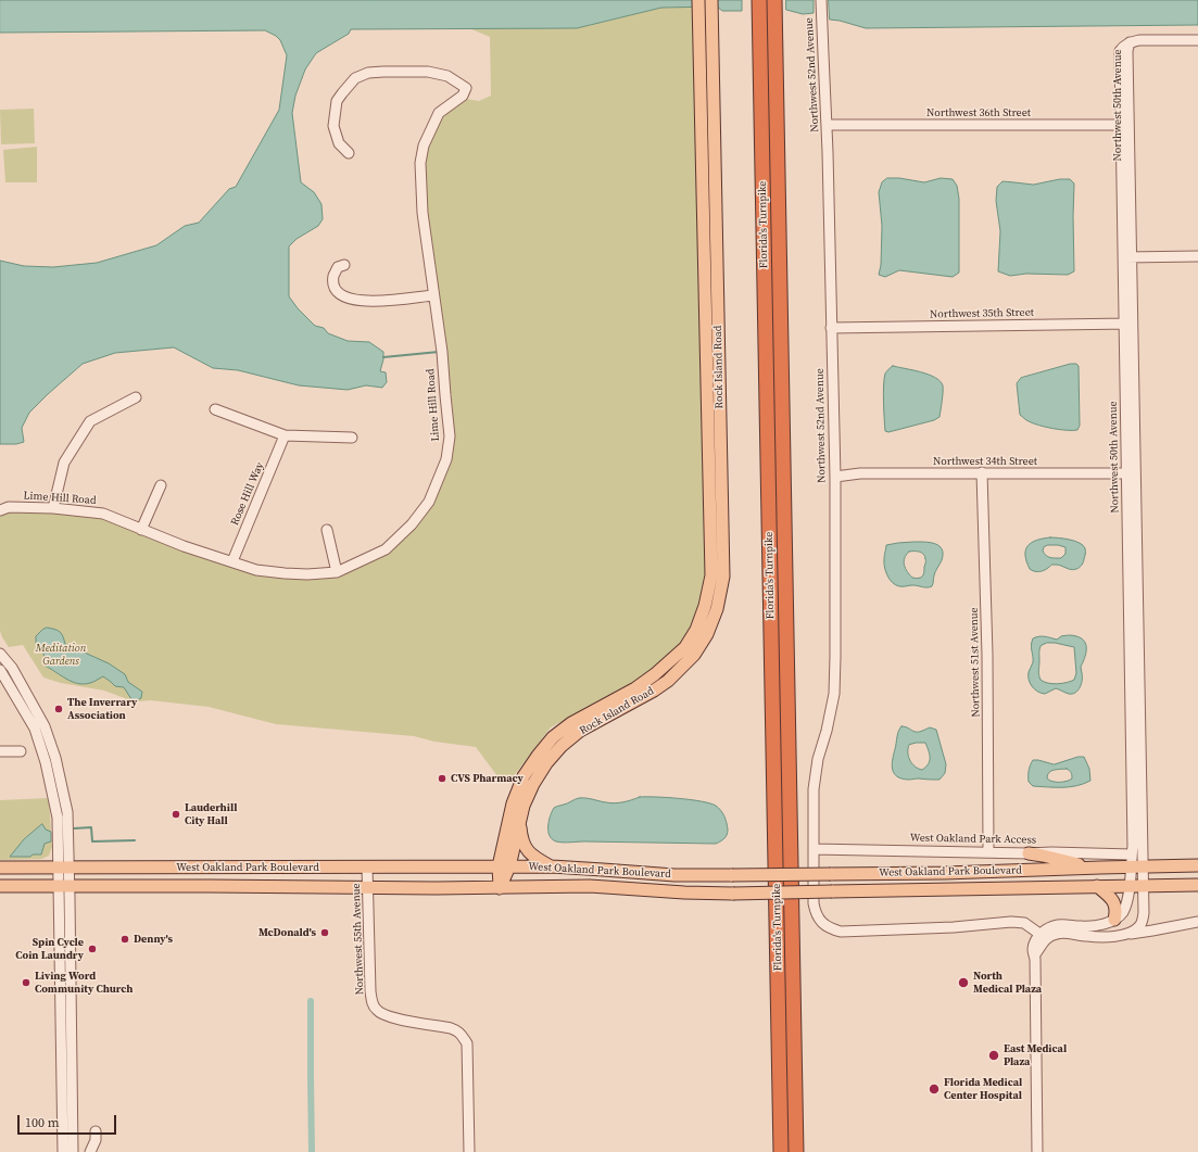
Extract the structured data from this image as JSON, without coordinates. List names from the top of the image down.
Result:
{
  "streets": {
    "highway": ["Florida's Turnpike"],
    "main road": ["Rock Island Road", "West Oakland Park Boulevard"],
    "street": [
      "Northwest 52nd Avenue",
      "Northwest 50th Avenue",
      "Northwest 36th Street",
      "Northwest 35th Street",
      "Lime Hill Road",
      "Northwest 34th Street",
      "Rose Hill Way",
      "Northwest 51st Avenue",
      "West Oakland Park Access",
      "Northwest 55th Avenue"
    ]
  },
  "crossings": [
    ["Northwest 52nd Avenue", "Northwest 36th Street"],
    ["Northwest 52nd Avenue", "Northwest 35th Street"],
    ["Northwest 52nd Avenue", "Northwest 34th Street"],
    ["Northwest 52nd Avenue", "West Oakland Park Access"],
    ["Northwest 50th Avenue", "Northwest 36th Street"],
    ["Northwest 50th Avenue", "Northwest 35th Street"],
    ["Northwest 50th Avenue", "Northwest 34th Street"],
    ["Northwest 50th Avenue", "West Oakland Park Access"],
    ["Northwest 50th Avenue", "West Oakland Park Boulevard"],
    ["Rock Island Road", "West Oakland Park Boulevard"],
    ["Lime Hill Road", "Rose Hill Way"],
    ["Northwest 34th Street", "Northwest 51st Avenue"],
    ["Northwest 51st Avenue", "West Oakland Park Access"],
    ["West Oakland Park Boulevard", "Northwest 55th Avenue"]
  ],
  "parks": ["Meditation Gardens"],
  "places": [
    "The Inverrary Association",
    "CVS Pharmacy",
    "Lauderhill City Hall",
    "McDonald's",
    "Denny's",
    "Spin Cycle Coin Laundry",
    "Living Word Community Church",
    "North Medical Plaza",
    "East Medical Plaza",
    "Florida Medical Center Hospital"
  ],
  "scale_bar": "100 m"
}
